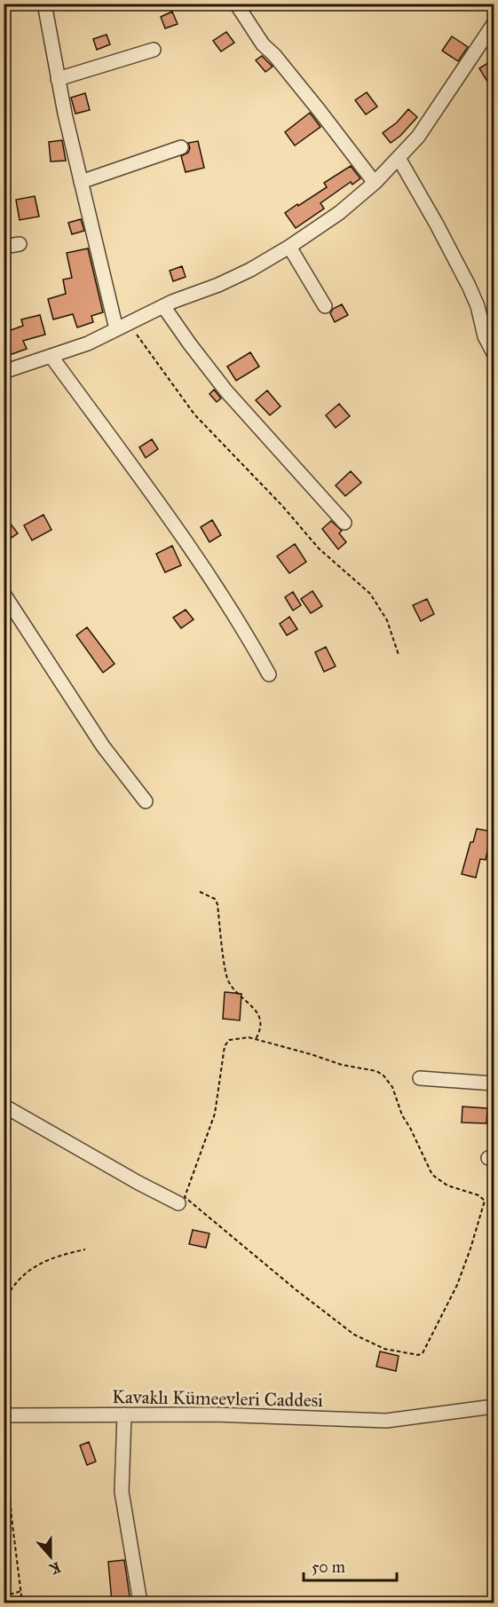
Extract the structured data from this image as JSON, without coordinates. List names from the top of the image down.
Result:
{
  "streets": {
    "street": ["Kavaklı Kümeevleri Caddesi"]
  },
  "scale_bar": "50 m",
  "north": "bottom"
}
